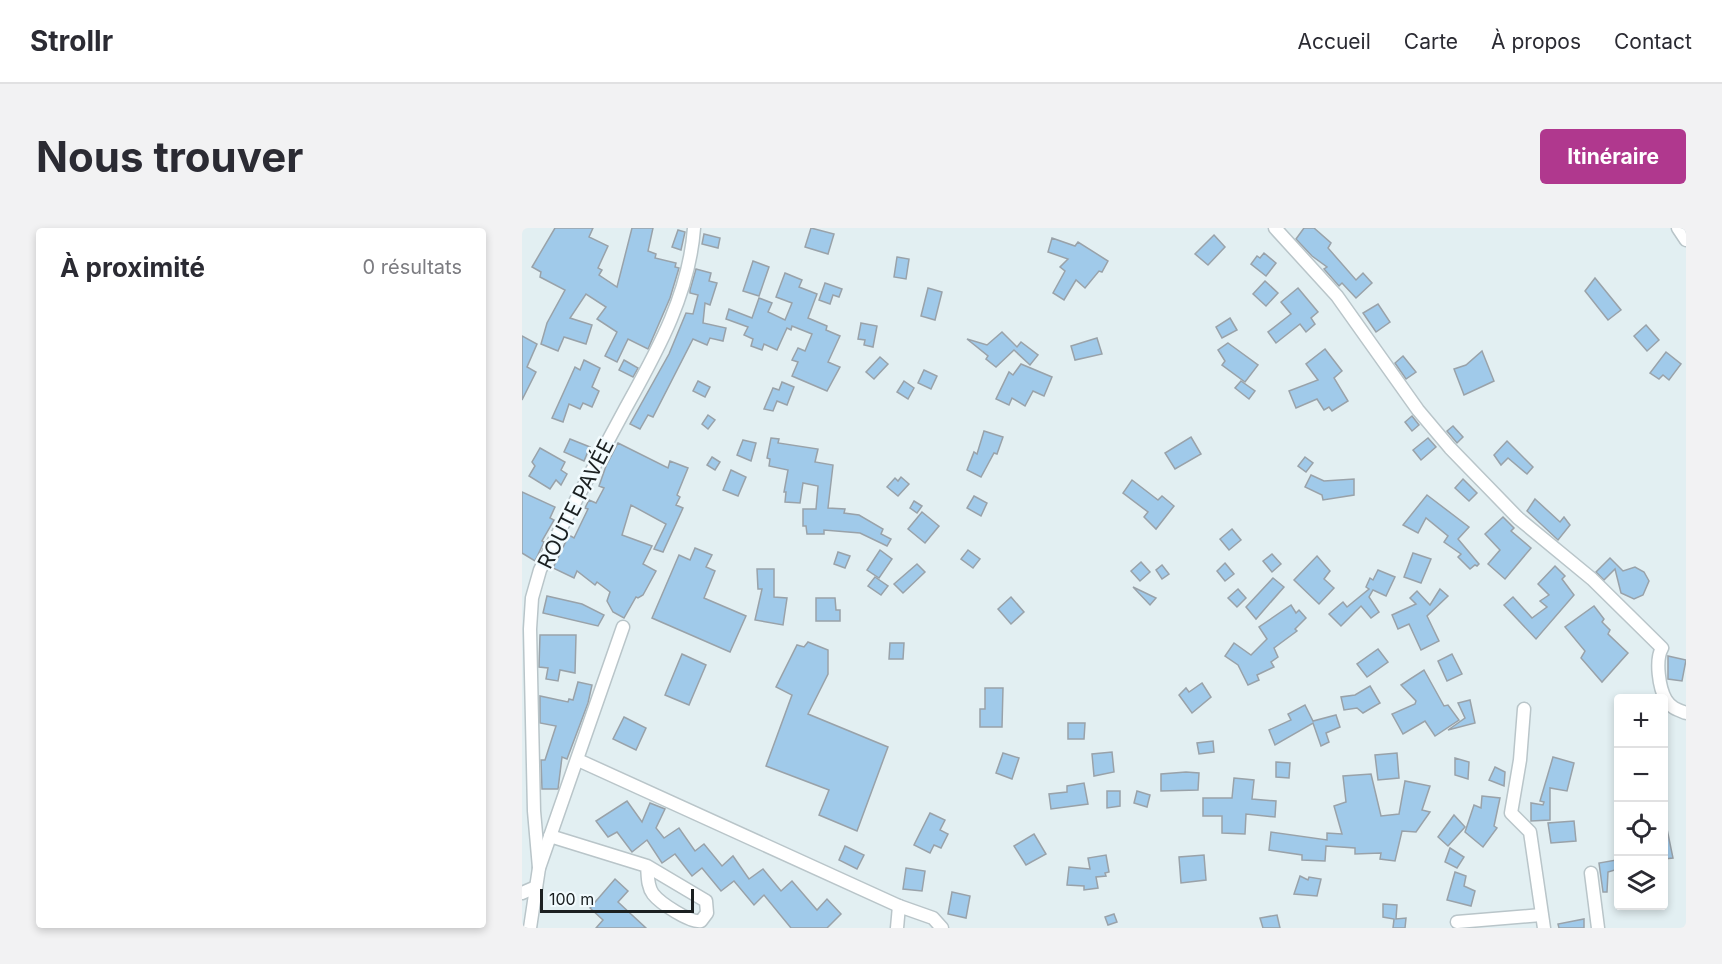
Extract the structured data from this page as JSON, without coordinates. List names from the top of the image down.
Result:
{
  "streets": {
    "street": ["ROUTE PAVÉE"]
  },
  "scale_bar": "100 m",
  "page": {
    "header": "Strollr",
    "nav": [
      "Accueil",
      "Carte",
      "À propos",
      "Contact"
    ],
    "buttons": "Itinéraire",
    "title": "Nous trouver",
    "heading": ["À proximité", "0 résultats"],
    "map_buttons": ["+", "−"],
    "scale": "100 m"
  }
}
